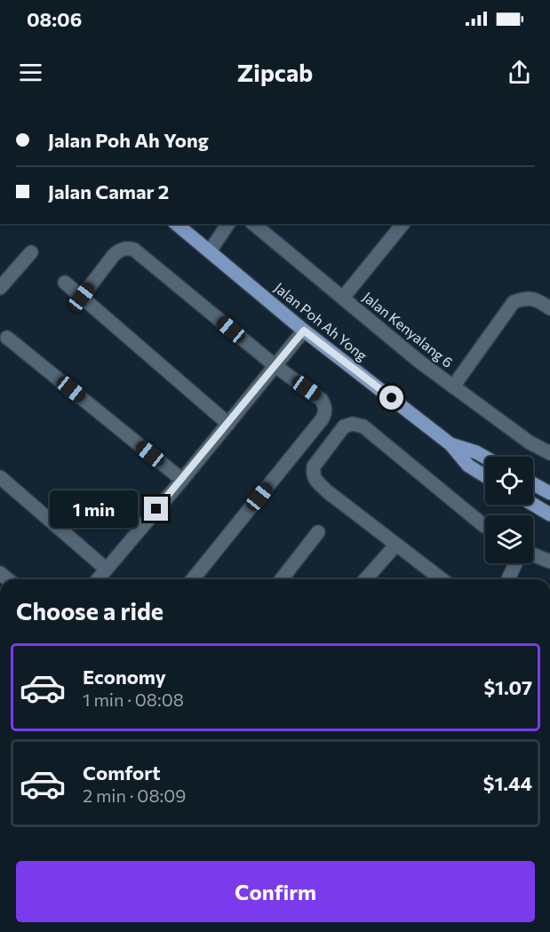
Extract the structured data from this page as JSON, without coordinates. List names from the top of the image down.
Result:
{
  "streets": {
    "main road": ["Jalan Poh Ah Yong"],
    "street": ["Jalan Kenyalang 6"]
  },
  "page": {
    "status": "08:06",
    "header": "Zipcab",
    "banner": ["Jalan Poh Ah Yong", "Jalan Camar 2"],
    "bubble": "1 min",
    "heading": "Choose a ride",
    "list": [
      {
        "name": "Economy",
        "note": "1 min · 08:08",
        "value": "$1.07"
      },
      {
        "name": "Comfort",
        "note": "2 min · 08:09",
        "value": "$1.44"
      }
    ],
    "buttons": "Confirm"
  }
}
